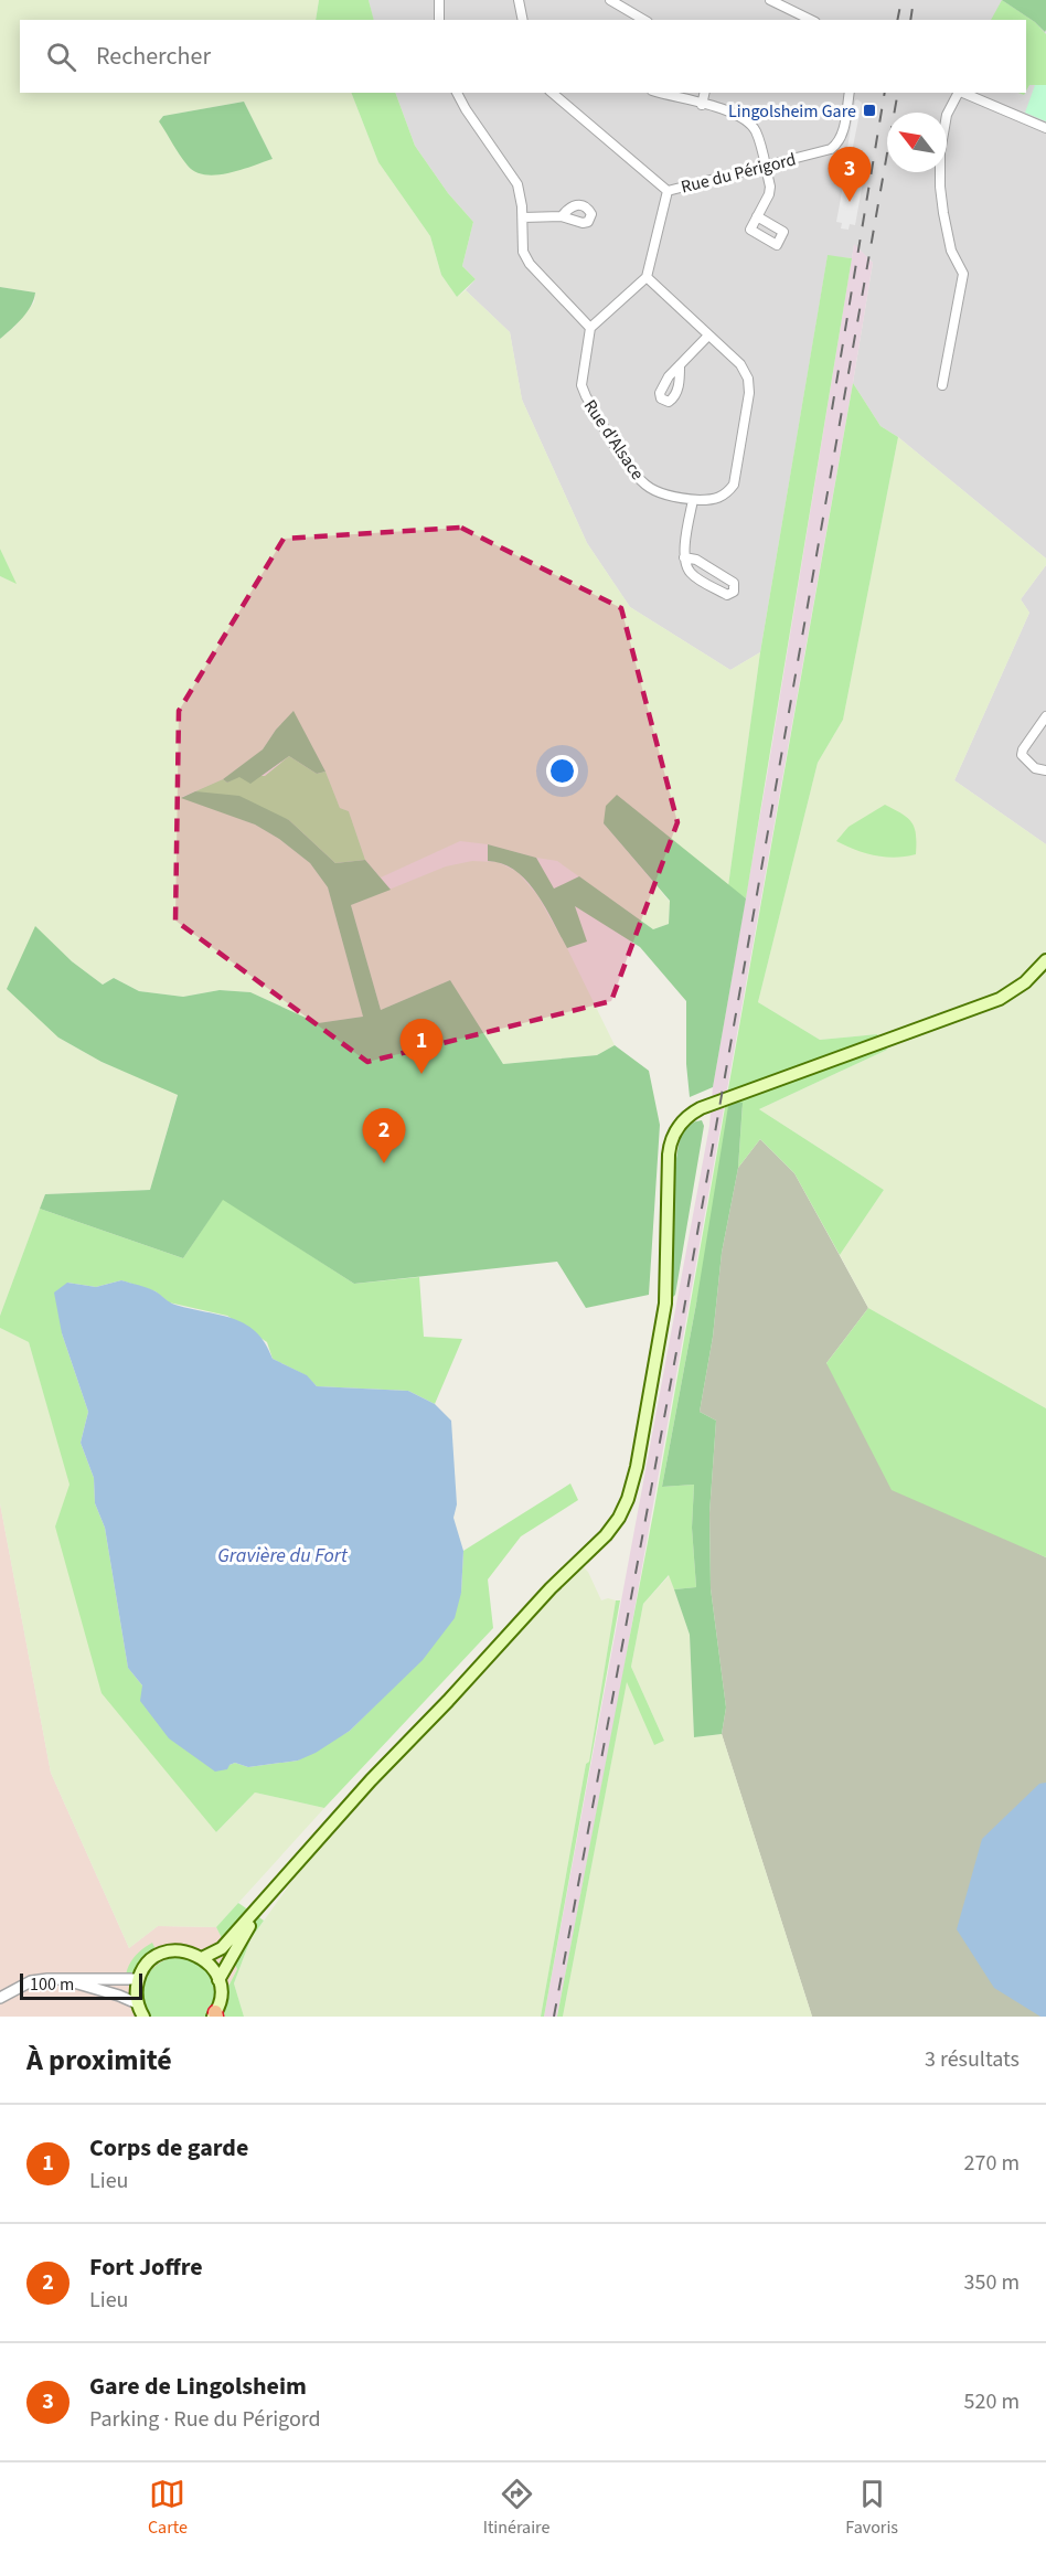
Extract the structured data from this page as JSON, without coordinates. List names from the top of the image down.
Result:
{
  "streets": {
    "street": ["Rue du Périgord", "Rue d'Alsace"]
  },
  "crossings": [
    ["Rue du Périgord", "Rue d'Alsace"]
  ],
  "water": ["Gravière du Fort"],
  "places": {
    "transit": ["Lingolsheim Gare"]
  },
  "scale_bar": "100 m",
  "north": "top left",
  "page": {
    "search": "Rechercher",
    "pins": ["3", "1", "2"],
    "scale": "100 m",
    "heading": ["À proximité", "3 résultats"],
    "list": [
      {
        "mark": "1",
        "name": "Corps de garde",
        "note": "Lieu",
        "value": "270 m"
      },
      {
        "mark": "2",
        "name": "Fort Joffre",
        "note": "Lieu",
        "value": "350 m"
      },
      {
        "mark": "3",
        "name": "Gare de Lingolsheim",
        "note": "Parking · Rue du Périgord",
        "value": "520 m"
      }
    ],
    "nav": ["Carte", "Itinéraire", "Favoris"]
  }
}
